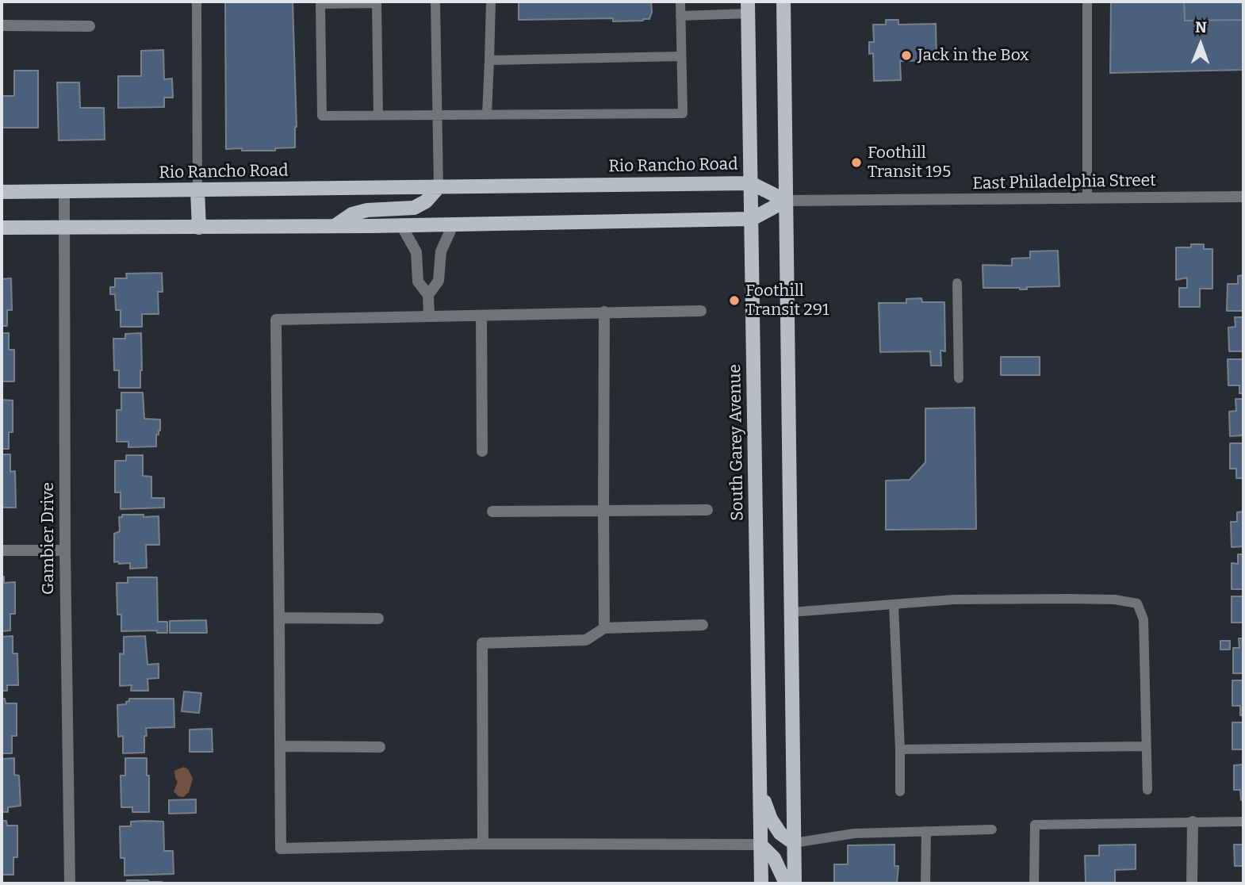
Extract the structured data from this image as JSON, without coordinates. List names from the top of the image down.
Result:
{
  "streets": {
    "main road": ["Rio Rancho Road", "South Garey Avenue"],
    "street": ["East Philadelphia Street", "Gambier Drive"]
  },
  "crossings": [
    ["Rio Rancho Road", "East Philadelphia Street"],
    ["Rio Rancho Road", "South Garey Avenue"],
    ["Rio Rancho Road", "Gambier Drive"]
  ],
  "places": ["Jack in the Box", "Foothill Transit 195", "Foothill Transit 291"],
  "north": "top"
}
